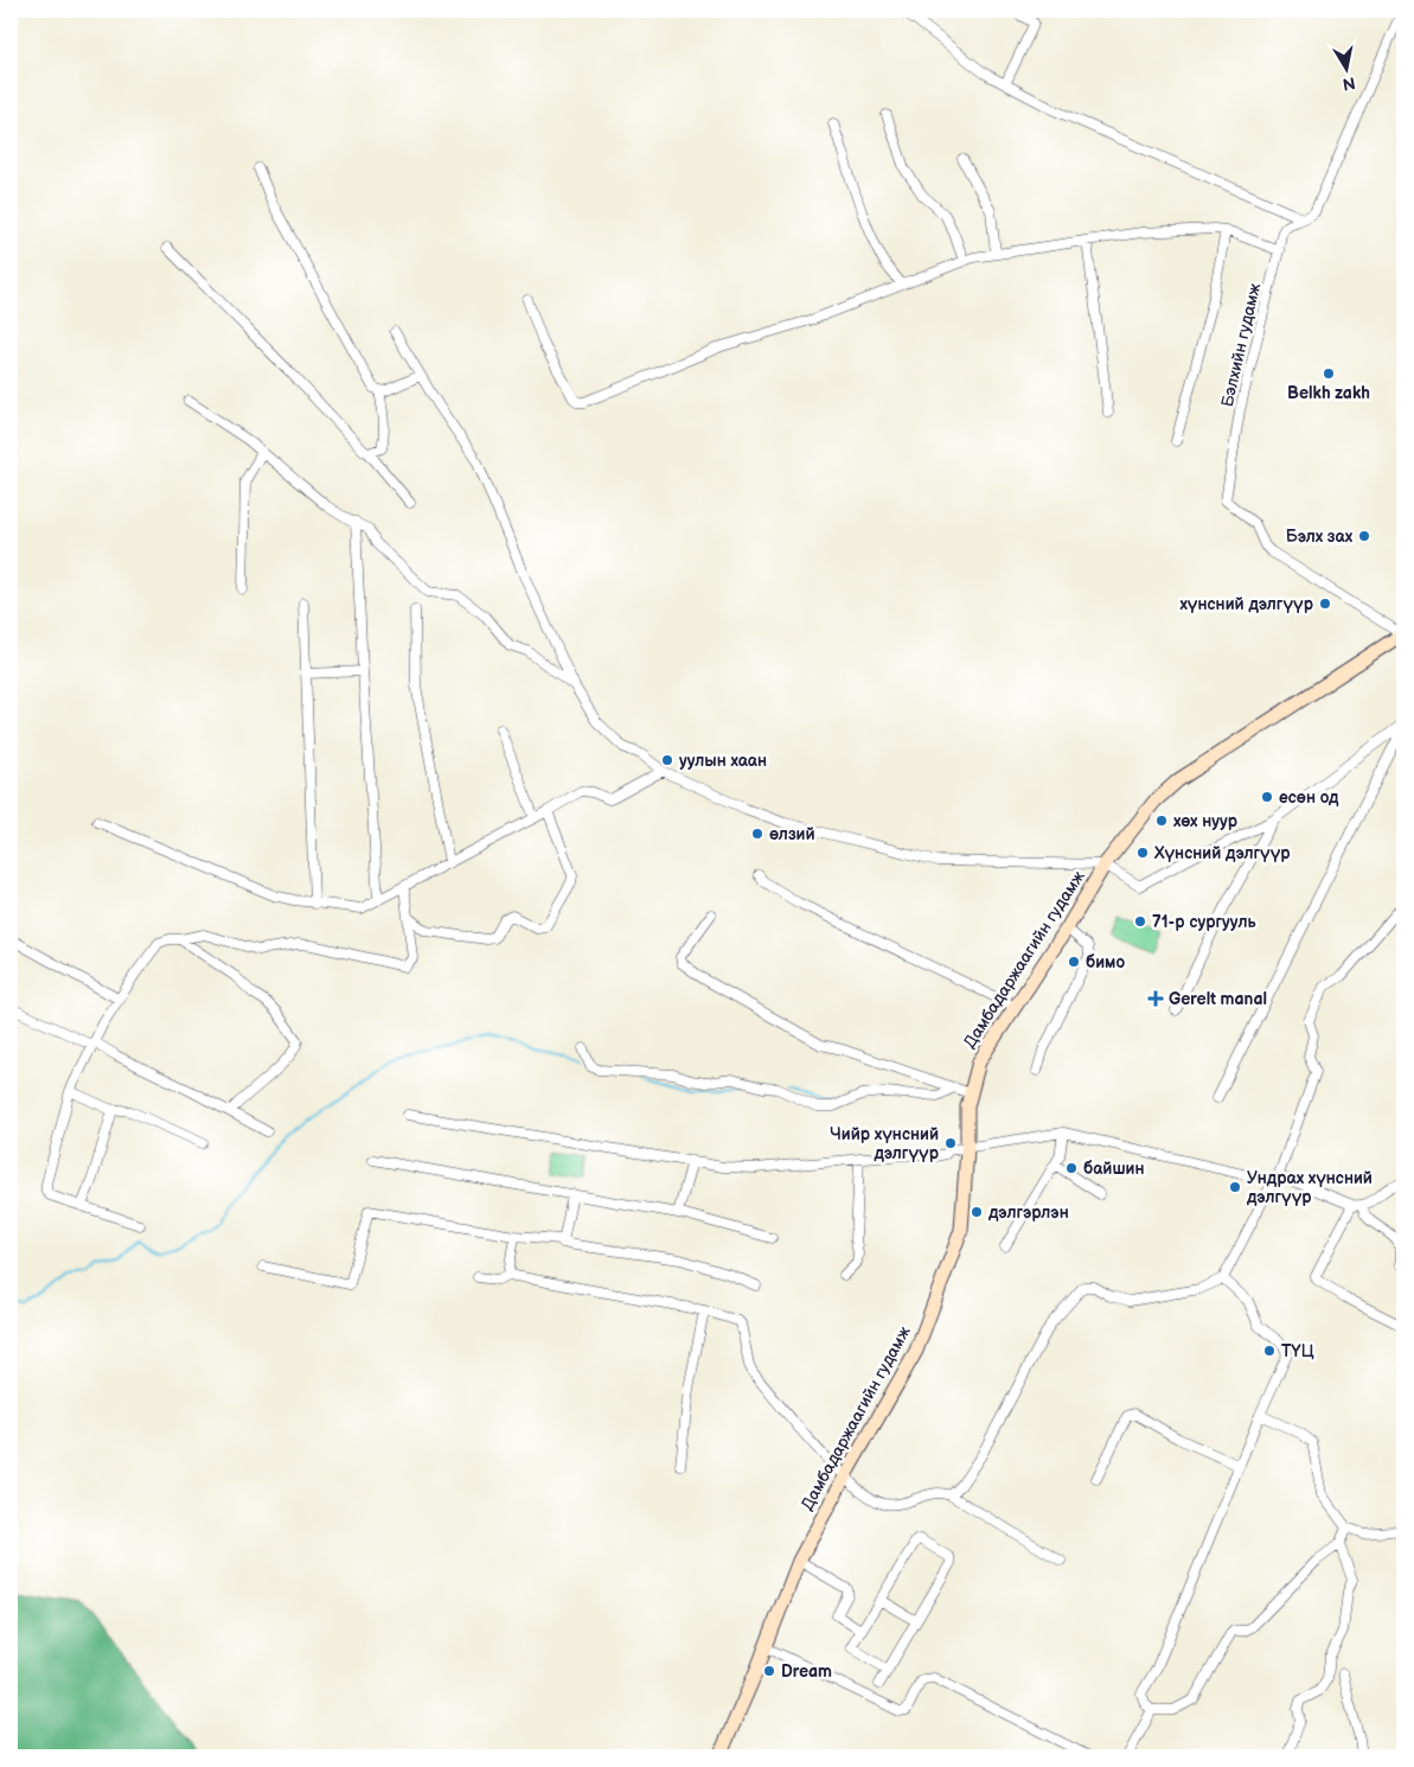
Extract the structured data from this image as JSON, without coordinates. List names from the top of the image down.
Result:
{
  "streets": {
    "main road": ["Дамбадаржаагийн гудамж"],
    "street": ["Бэлхийн гудамж"]
  },
  "crossings": [
    ["Бэлхийн гудамж", "Дамбадаржаагийн гудамж"]
  ],
  "places": {
    "other": [
      "Belkh zakh",
      "Бэлх зах",
      "хүнсний дэлгүүр",
      "уулын хаан",
      "есөн од",
      "хөх нуур",
      "өлзий",
      "Хүнсний дэлгүүр",
      "71-р сургууль",
      "бимо",
      "Чийр хүнсний дэлгүүр",
      "байшин",
      "Ундрах хүнсний дэлгүүр",
      "дэлгэрлэн",
      "ТҮЦ",
      "Dream"
    ],
    "health": ["Gerelt manal"]
  },
  "north": "bottom"
}
